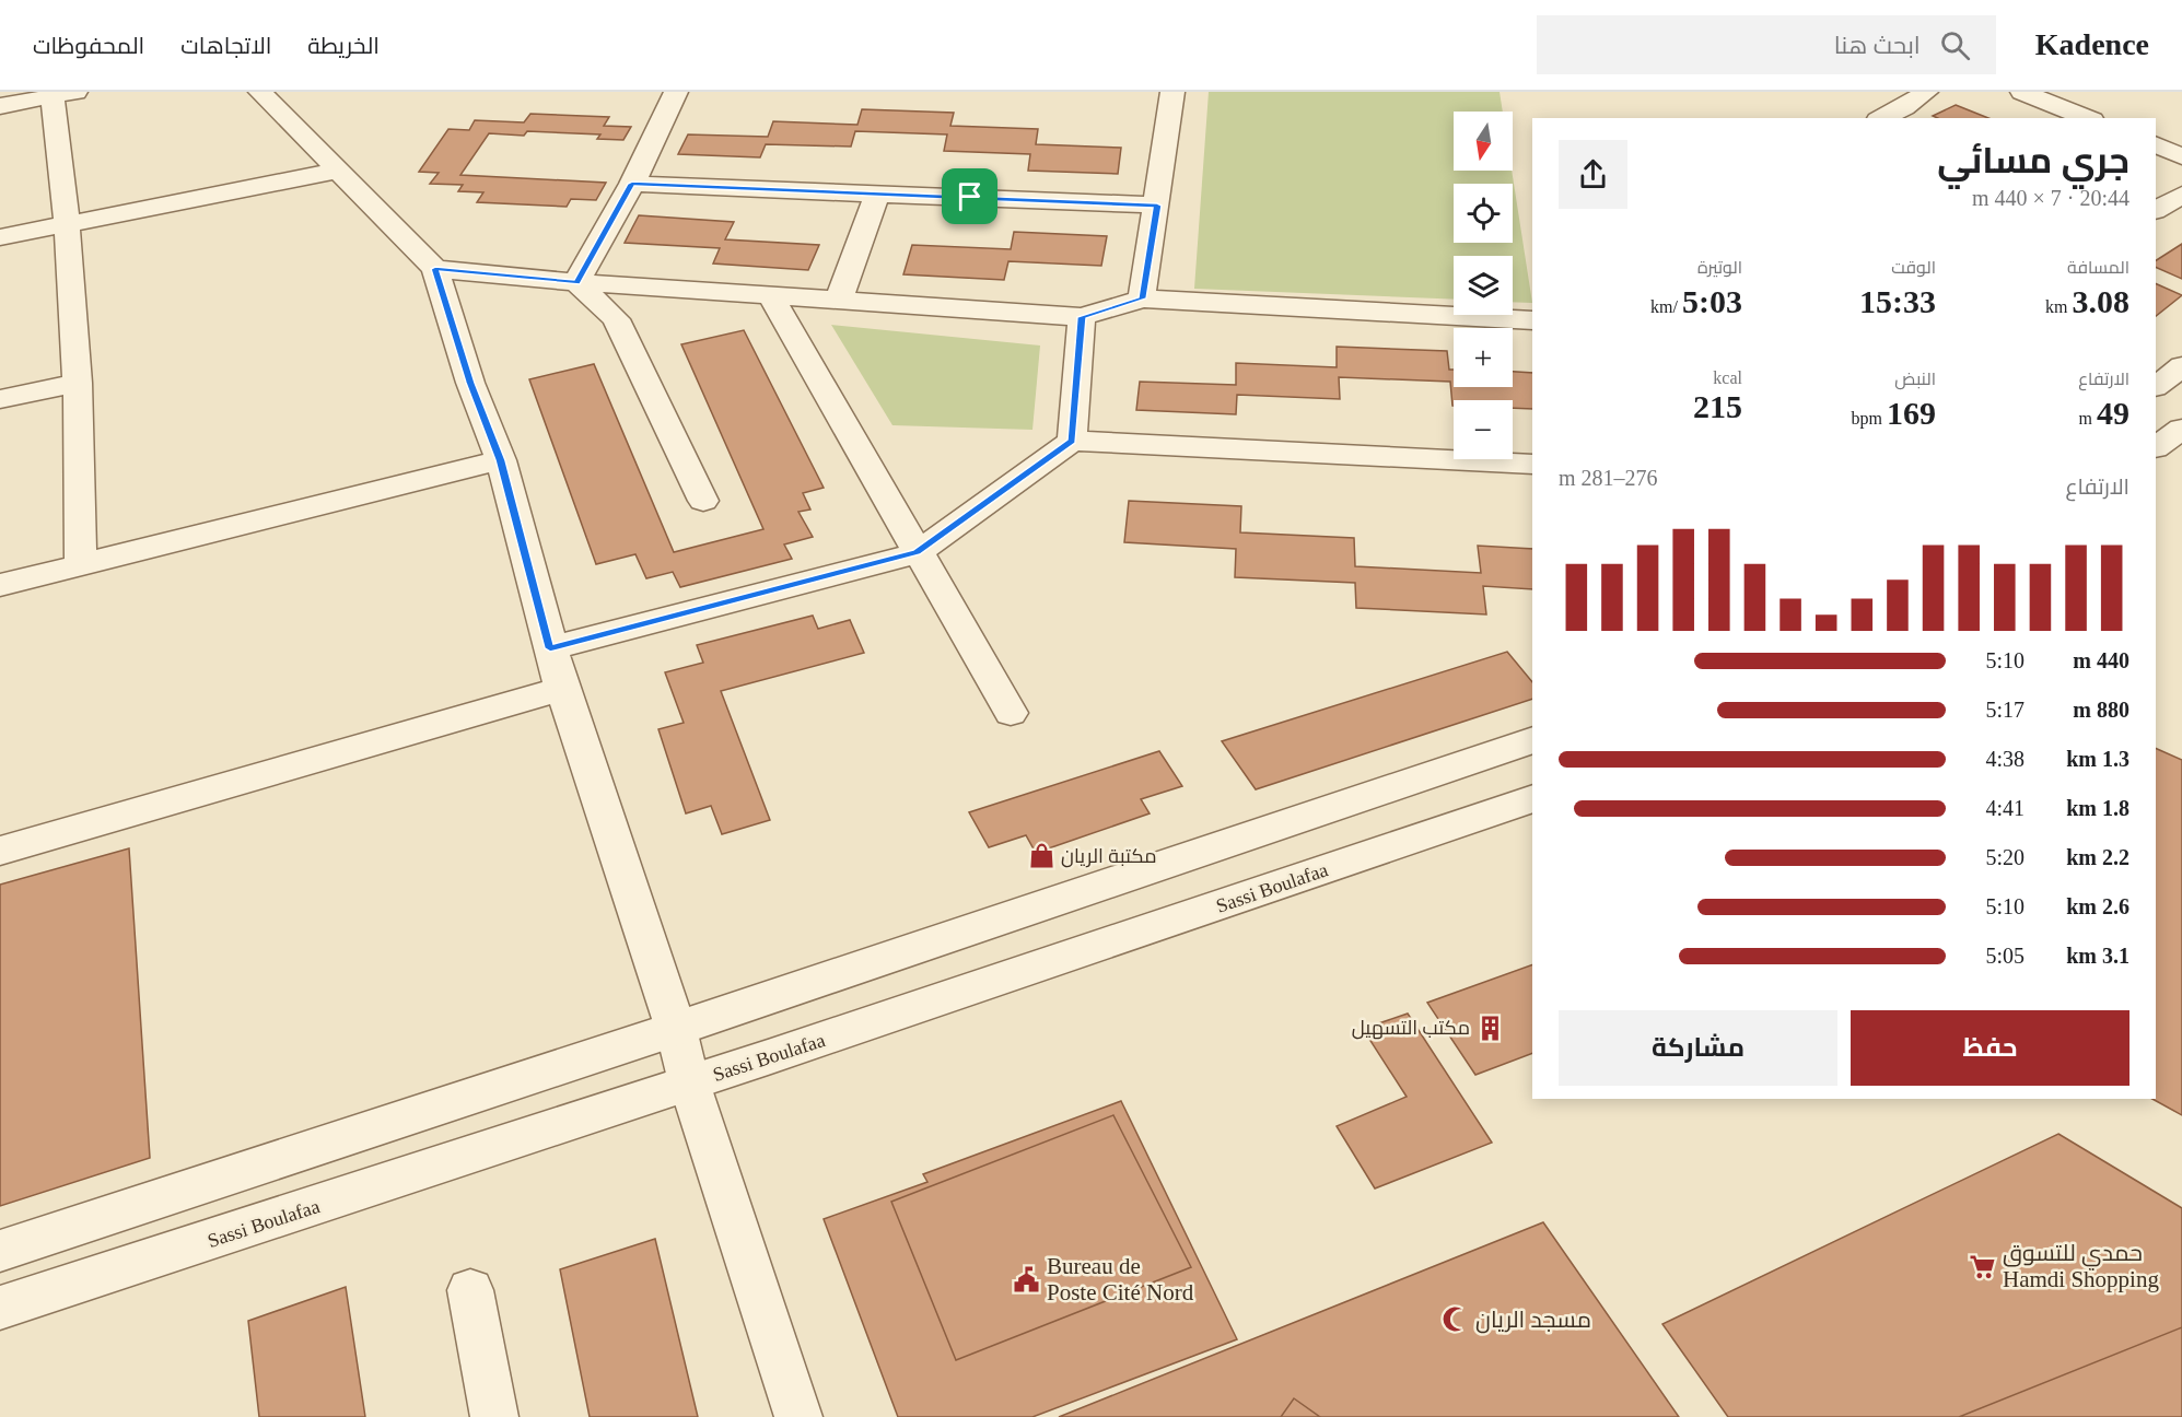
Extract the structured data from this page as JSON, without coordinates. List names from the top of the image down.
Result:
{
  "streets": {
    "street": ["Sassi Boulafaa"]
  },
  "places": {
    "shop": ["مكتبة الريان"],
    "building": ["مكتب التسهيل"],
    "supermarket": ["حمدي للتسوق Hamdi Shopping"],
    "public building": ["Bureau de Poste Cité Nord"],
    "mosque": ["مسجد الريان"]
  },
  "north": "bottom",
  "page": {
    "header": "Kadence",
    "search": "ابحث هنا",
    "nav": ["الخريطة", "الاتجاهات", "المحفوظات"],
    "map_buttons": ["+", "−"],
    "heading": ["جري مسائي", "20:44 · 7 × 440 m"],
    "stats": [
      ["المسافة", "3.08 km"],
      ["الوقت", "15:33"],
      ["الوتيرة", "5:03 /km"],
      ["الارتفاع", "49 m"],
      ["النبض", "169 bpm"],
      ["kcal", "215"]
    ],
    "chart": ["الارتفاع", "276–281 m"],
    "list": [
      {
        "name": "440 m",
        "note": "5:10"
      },
      {
        "name": "880 m",
        "note": "5:17"
      },
      {
        "name": "1.3 km",
        "note": "4:38"
      },
      {
        "name": "1.8 km",
        "note": "4:41"
      },
      {
        "name": "2.2 km",
        "note": "5:20"
      },
      {
        "name": "2.6 km",
        "note": "5:10"
      },
      {
        "name": "3.1 km",
        "note": "5:05"
      }
    ],
    "buttons": ["حفظ", "مشاركة"]
  }
}
